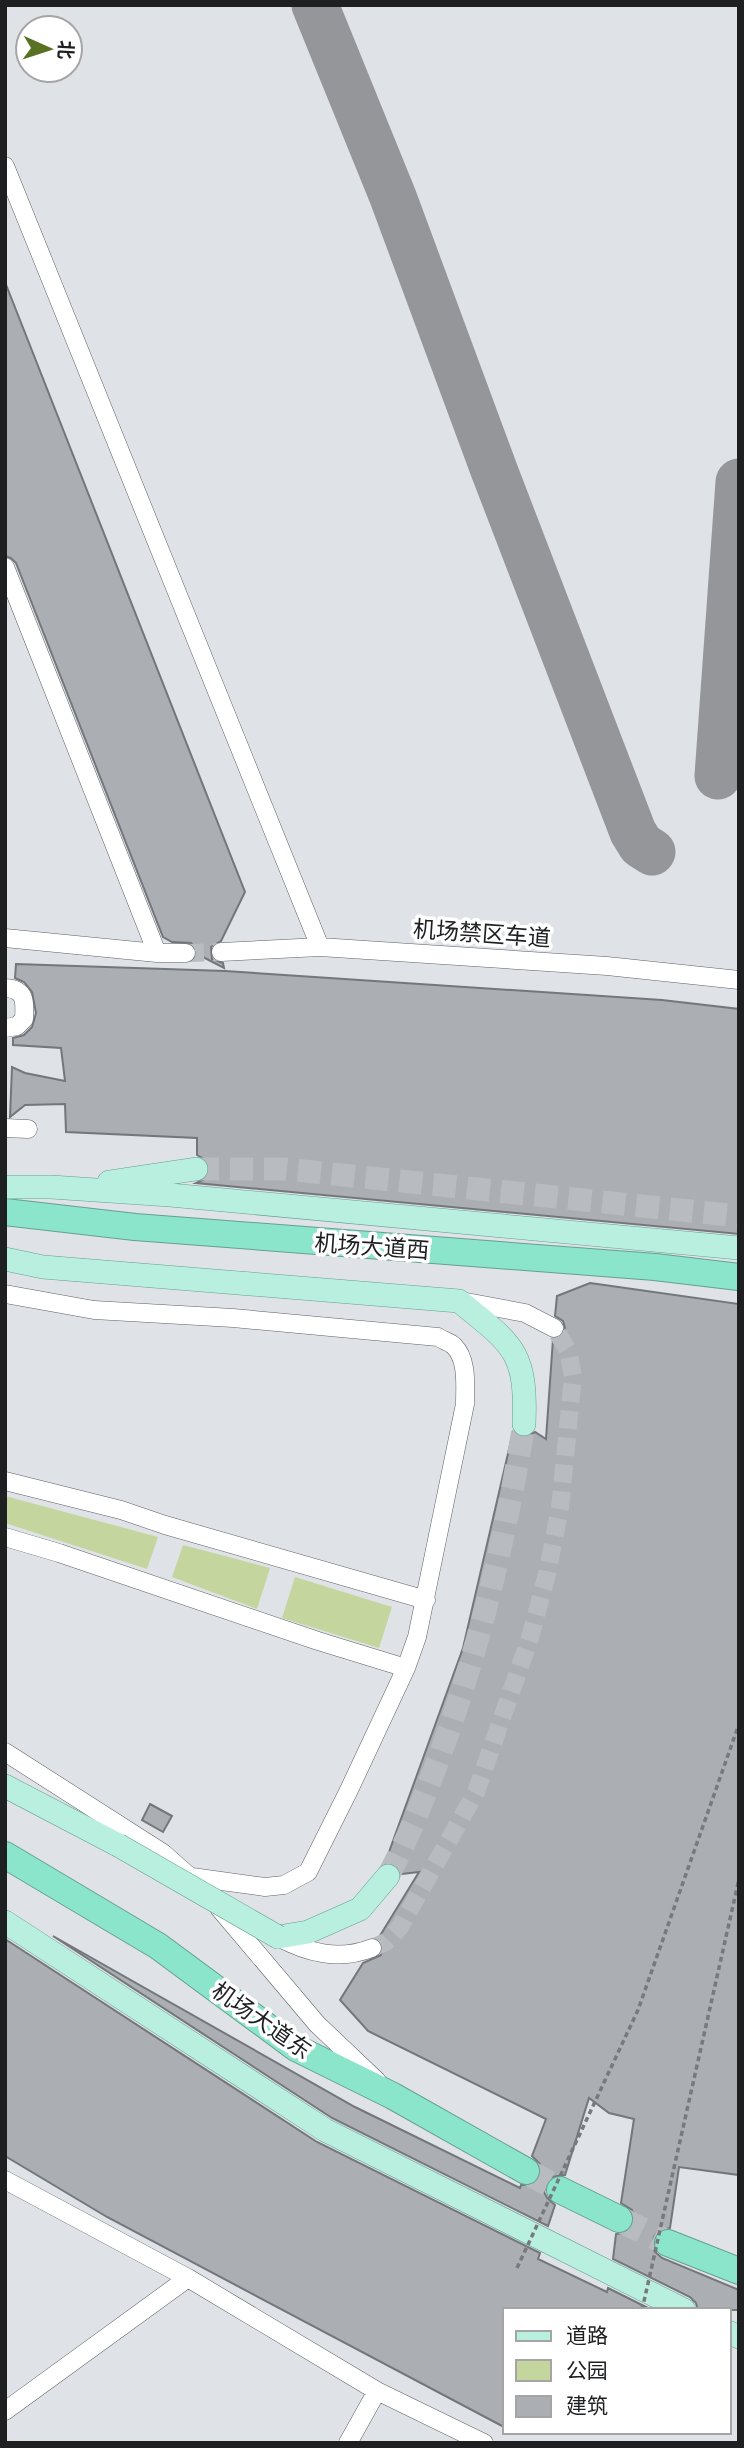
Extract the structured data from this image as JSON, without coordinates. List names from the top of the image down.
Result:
{
  "streets": {
    "highway": ["机场大道西", "机场大道东"],
    "street": ["机场禁区车道"]
  },
  "legend": ["道路", "公园", "建筑"],
  "north": "right"
}
